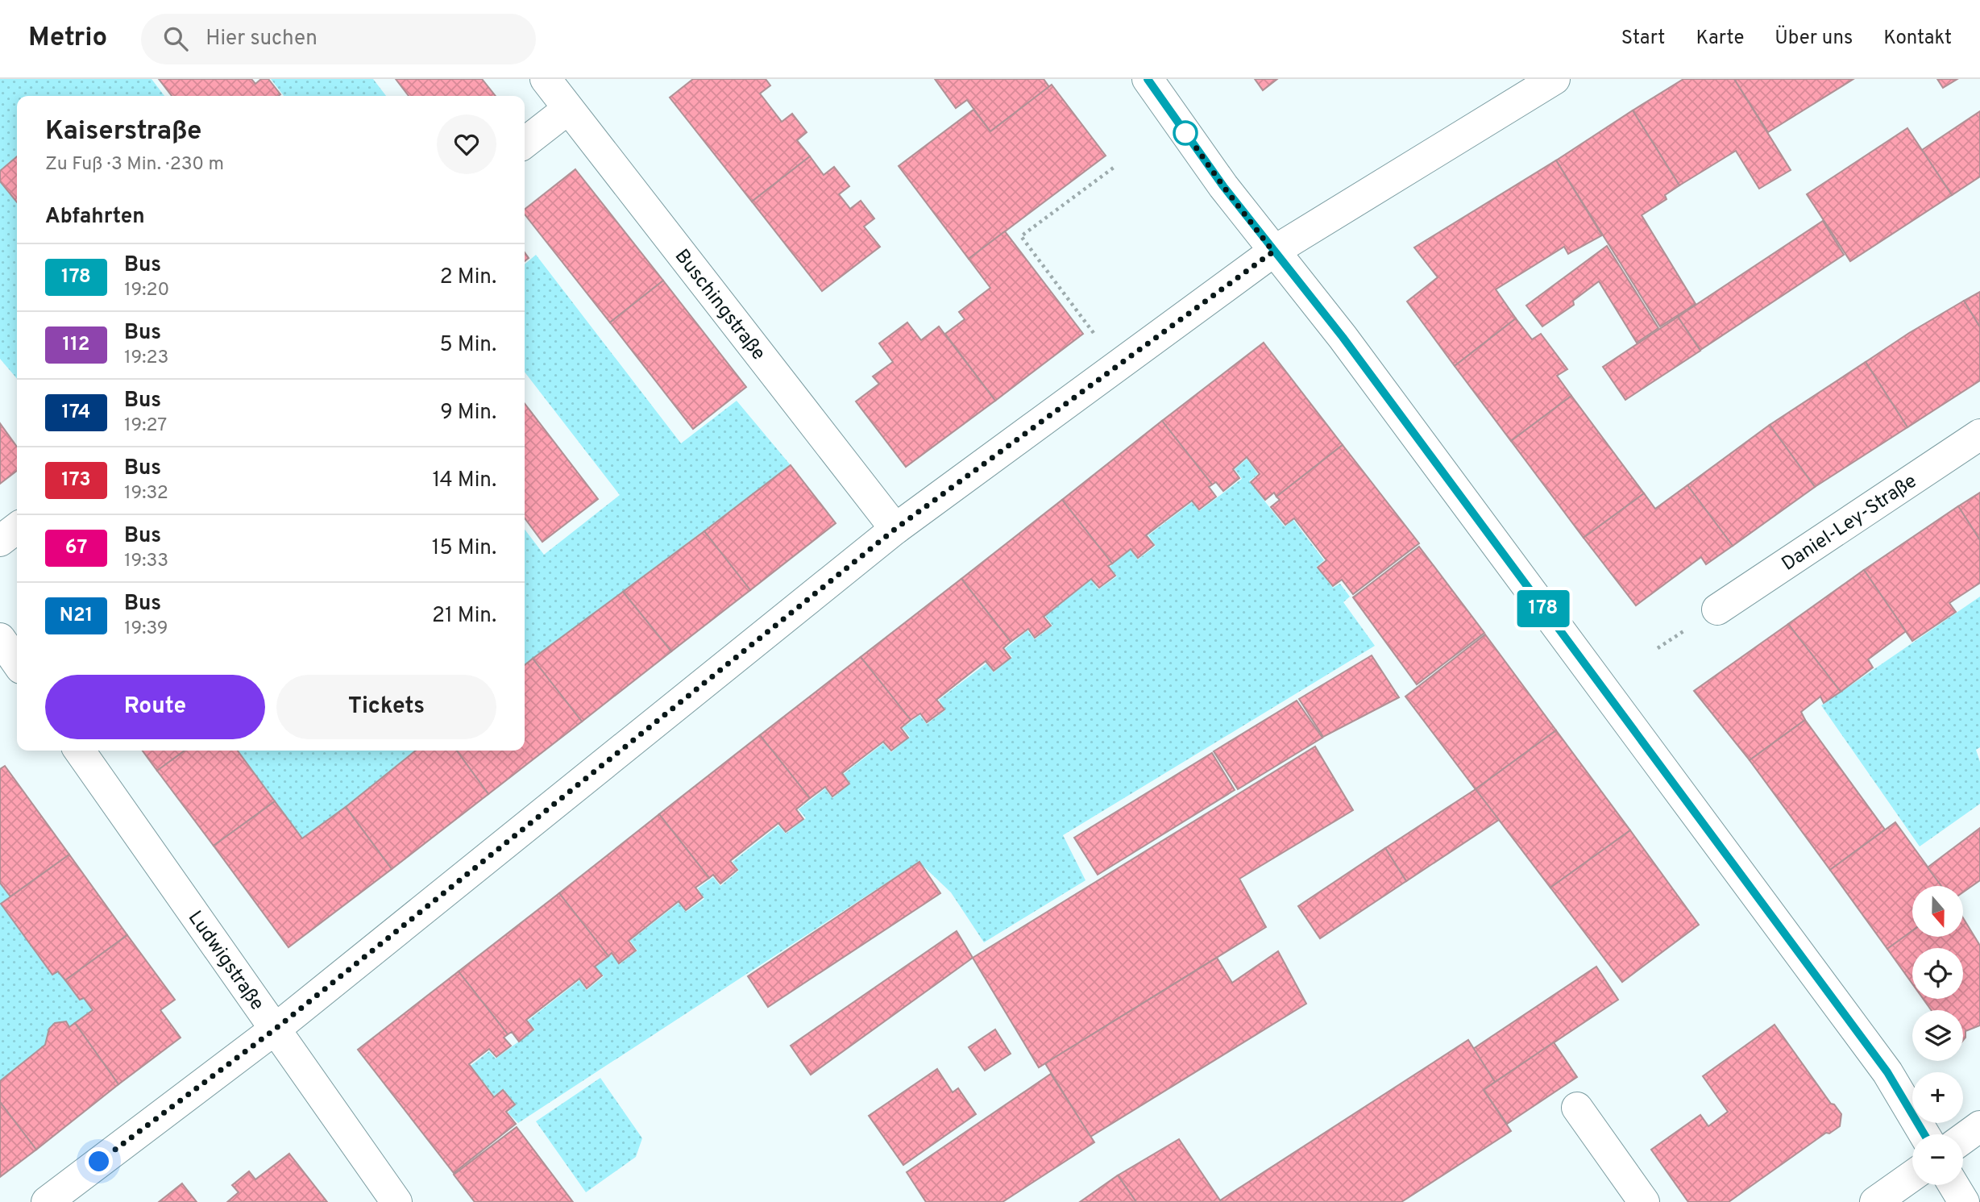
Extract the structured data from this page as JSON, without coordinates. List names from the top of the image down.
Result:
{
  "streets": {
    "street": ["Buschingstraße", "Daniel-Ley-Straße", "Ludwigstraße"]
  },
  "lines": ["bus line 178"],
  "north": "bottom",
  "page": {
    "header": "Metrio",
    "search": "Hier suchen",
    "nav": [
      "Start",
      "Karte",
      "Über uns",
      "Kontakt"
    ],
    "on_map": "178",
    "heading": [
      ["Kaiserstraße", "Zu Fuß · 3 Min. · 230 m"],
      "Abfahrten"
    ],
    "list": [
      {
        "mark": "178",
        "name": "Bus",
        "note": "19:20",
        "value": "2 Min."
      },
      {
        "mark": "112",
        "name": "Bus",
        "note": "19:23",
        "value": "5 Min."
      },
      {
        "mark": "174",
        "name": "Bus",
        "note": "19:27",
        "value": "9 Min."
      },
      {
        "mark": "173",
        "name": "Bus",
        "note": "19:32",
        "value": "14 Min."
      },
      {
        "mark": "67",
        "name": "Bus",
        "note": "19:33",
        "value": "15 Min."
      },
      {
        "mark": "N21",
        "name": "Bus",
        "note": "19:39",
        "value": "21 Min."
      }
    ],
    "buttons": ["Route", "Tickets"],
    "map_buttons": ["+", "−"]
  }
}
